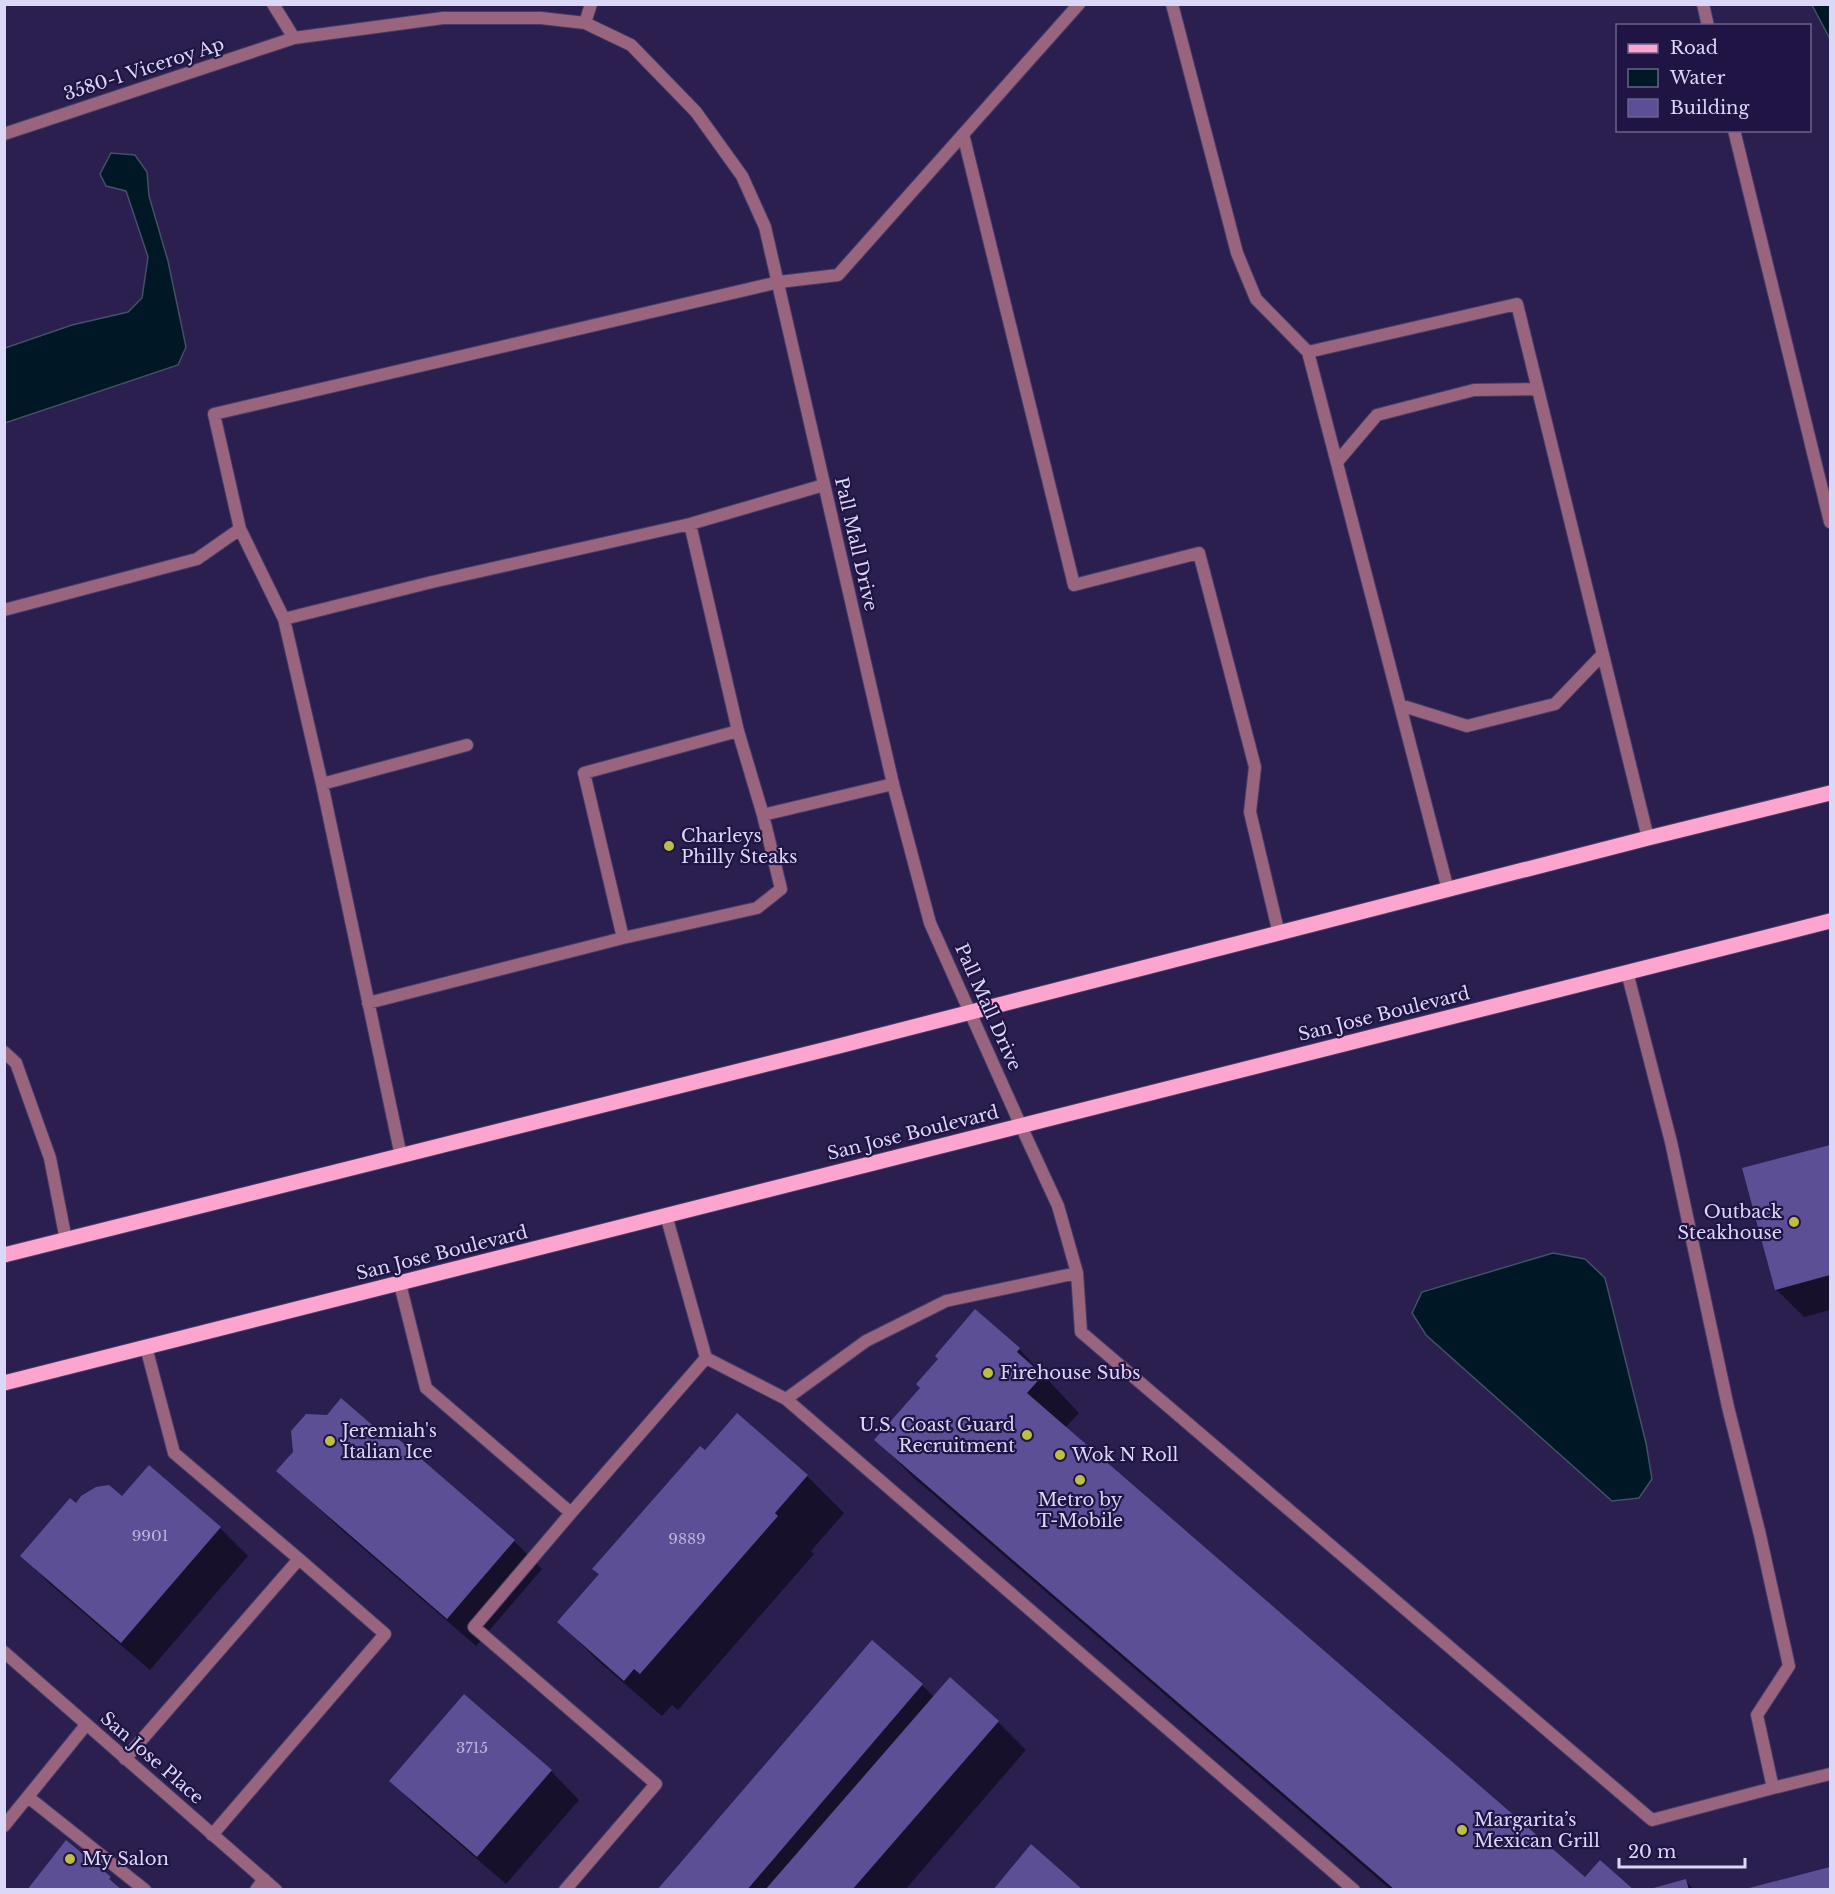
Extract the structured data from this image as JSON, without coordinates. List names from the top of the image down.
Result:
{
  "streets": {
    "main road": ["San Jose Boulevard"],
    "street": ["3580-1 Viceroy Ap", "Pall Mall Drive", "San Jose Place"]
  },
  "crossings": [
    ["3580-1 Viceroy Ap", "Pall Mall Drive"],
    ["Pall Mall Drive", "San Jose Boulevard"]
  ],
  "places": [
    "Charleys Philly Steaks",
    "Outback Steakhouse",
    "Firehouse Subs",
    "U.S. Coast Guard Recruitment",
    "Jeremiah's Italian Ice",
    "Wok N Roll",
    "Metro by T-Mobile",
    "Margarita’s Mexican Grill",
    "My Salon"
  ],
  "house_numbers": ["9901", "9889", "3715"],
  "legend": ["Road", "Water", "Building"],
  "scale_bar": "20 m"
}
